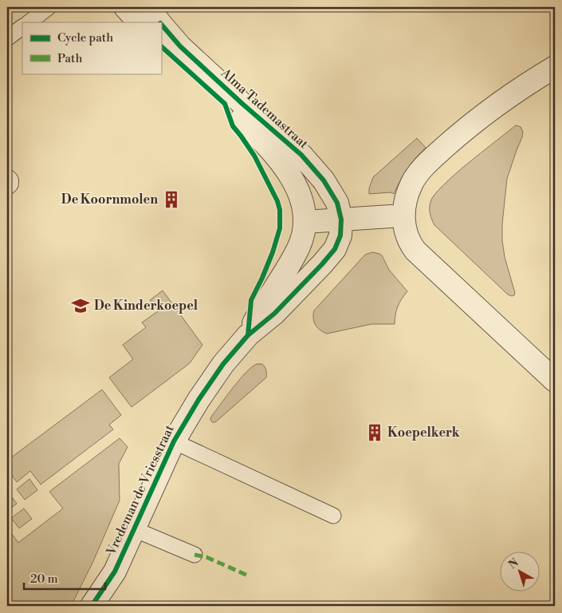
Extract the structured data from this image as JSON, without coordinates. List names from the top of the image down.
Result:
{
  "streets": {
    "street": ["Alma Tademastraat", "Vredeman de Vriesstraat"]
  },
  "crossings": [
    ["Alma Tademastraat", "Vredeman de Vriesstraat"]
  ],
  "places": {
    "building": ["De Koornmolen", "Koepelkerk"],
    "school or university": ["De Kinderkoepel"]
  },
  "legend": ["Cycle path", "Path"],
  "scale_bar": "20 m",
  "north": "top left"
}
